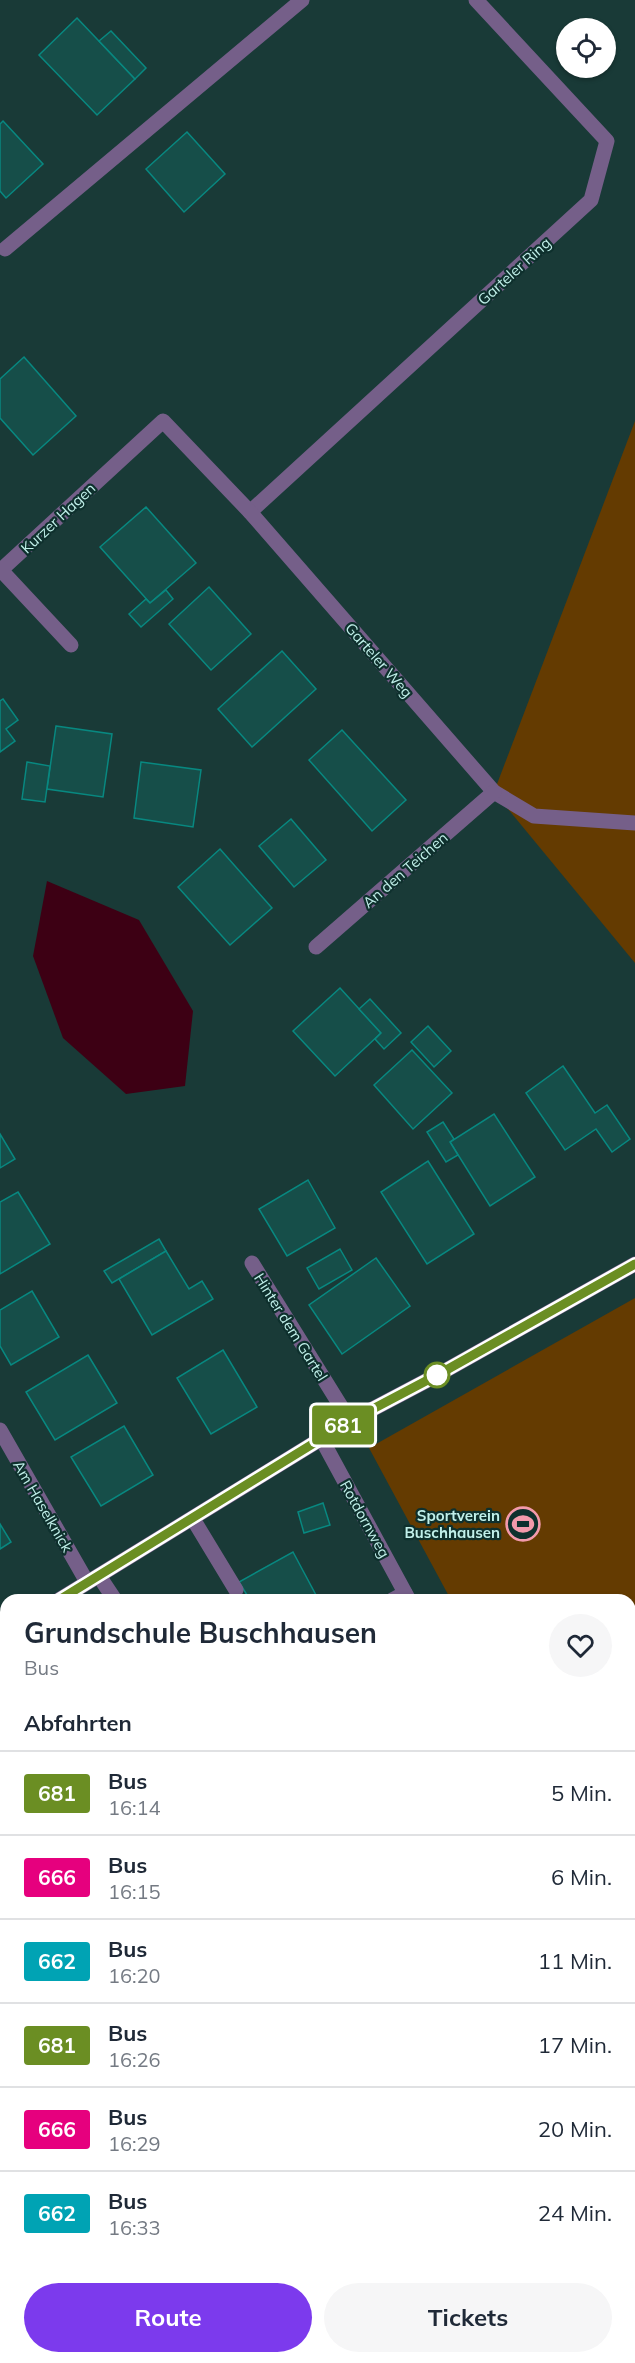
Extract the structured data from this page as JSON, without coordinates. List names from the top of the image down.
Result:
{
  "streets": {
    "street": [
      "Garteler Ring",
      "Kurzer Hagen",
      "Garteler Weg",
      "An den Teichen",
      "Hinter dem Gartel",
      "Am Haselknick",
      "Rotdornweg"
    ]
  },
  "crossings": [
    ["Garteler Ring", "Garteler Weg"],
    ["Kurzer Hagen", "Garteler Weg"],
    ["Garteler Weg", "An den Teichen"]
  ],
  "places": {
    "sports": ["Sportverein Buschhausen"]
  },
  "lines": ["bus line 681"],
  "page": {
    "on_map": "681",
    "heading": [
      ["Grundschule Buschhausen", "Bus"],
      "Abfahrten"
    ],
    "list": [
      {
        "mark": "681",
        "name": "Bus",
        "note": "16:14",
        "value": "5 Min."
      },
      {
        "mark": "666",
        "name": "Bus",
        "note": "16:15",
        "value": "6 Min."
      },
      {
        "mark": "662",
        "name": "Bus",
        "note": "16:20",
        "value": "11 Min."
      },
      {
        "mark": "681",
        "name": "Bus",
        "note": "16:26",
        "value": "17 Min."
      },
      {
        "mark": "666",
        "name": "Bus",
        "note": "16:29",
        "value": "20 Min."
      },
      {
        "mark": "662",
        "name": "Bus",
        "note": "16:33",
        "value": "24 Min."
      }
    ],
    "buttons": ["Route", "Tickets"]
  }
}
